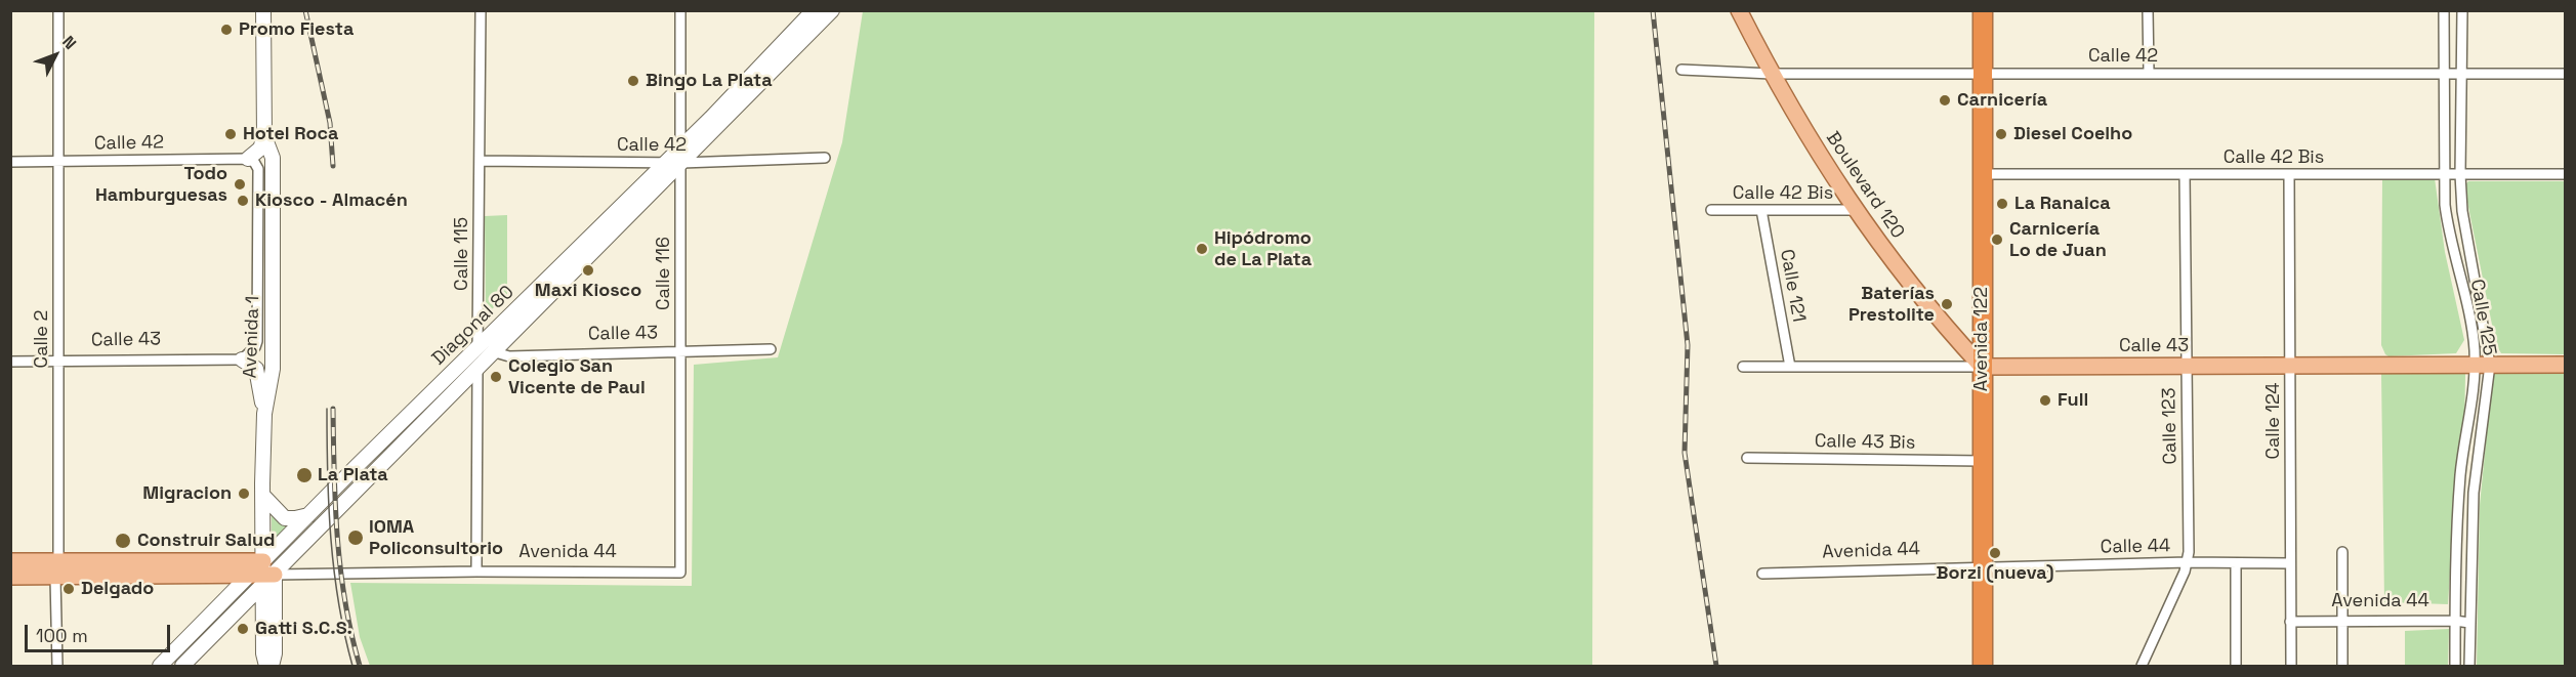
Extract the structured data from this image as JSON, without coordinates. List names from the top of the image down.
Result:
{
  "streets": {
    "highway": ["Avenida 122"],
    "main road": [
      "Boulevard 120",
      "Diagonal 80",
      "Calle 43",
      "Avenida 1",
      "Avenida 44"
    ],
    "street": [
      "Calle 42",
      "Calle 42 Bis",
      "Calle 115",
      "Calle 116",
      "Calle 121",
      "Calle 125",
      "Calle 2",
      "Calle 124",
      "Calle 123",
      "Calle 43 Bis",
      "Calle 44"
    ]
  },
  "crossings": [
    ["Calle 42", "Boulevard 120"],
    ["Calle 42", "Calle 115"],
    ["Calle 42", "Calle 116"],
    ["Calle 42", "Calle 125"],
    ["Calle 42", "Diagonal 80"],
    ["Calle 42", "Avenida 1"],
    ["Calle 42", "Calle 2"],
    ["Calle 42", "Avenida 122"],
    ["Calle 42 Bis", "Boulevard 120"],
    ["Calle 42 Bis", "Calle 121"],
    ["Calle 42 Bis", "Calle 125"],
    ["Calle 42 Bis", "Avenida 122"],
    ["Calle 42 Bis", "Calle 124"],
    ["Calle 42 Bis", "Calle 123"],
    ["Boulevard 120", "Calle 43"],
    ["Boulevard 120", "Avenida 122"],
    ["Calle 115", "Diagonal 80"],
    ["Calle 115", "Calle 43"],
    ["Calle 115", "Avenida 44"],
    ["Calle 116", "Diagonal 80"],
    ["Calle 116", "Calle 43"],
    ["Calle 116", "Avenida 44"],
    ["Calle 121", "Calle 43"],
    ["Calle 125", "Calle 43"],
    ["Calle 125", "Avenida 44"],
    ["Diagonal 80", "Calle 43"],
    ["Diagonal 80", "Avenida 1"],
    ["Diagonal 80", "Avenida 44"],
    ["Calle 43", "Avenida 1"],
    ["Calle 43", "Calle 2"],
    ["Calle 43", "Avenida 122"],
    ["Calle 43", "Calle 124"],
    ["Calle 43", "Calle 123"],
    ["Avenida 1", "Avenida 44"],
    ["Calle 2", "Avenida 44"],
    ["Avenida 122", "Calle 43 Bis"],
    ["Avenida 122", "Calle 44"],
    ["Avenida 122", "Avenida 44"],
    ["Calle 124", "Calle 44"],
    ["Calle 124", "Avenida 44"],
    ["Calle 123", "Calle 44"],
    ["Calle 44", "Avenida 44"]
  ],
  "places": [
    "Promo Fiesta",
    "Bingo La Plata",
    "Carnicería",
    "Hotel Roca",
    "Diesel Coelho",
    "Todo Hamburguesas",
    "Kiosco - Almacén",
    "La Ranaica",
    "Carnicería Lo de Juan",
    "Hipódromo de La Plata",
    "Maxi Kiosco",
    "Baterías Prestolite",
    "Colegio San Vicente de Paul",
    "Full",
    "La Plata",
    "Migracion",
    "IOMA Policonsultorio",
    "Construir Salud",
    "Borzi (nueva)",
    "Delgado",
    "Gatti S.C.S."
  ],
  "scale_bar": "100 m",
  "north": "top right"
}
